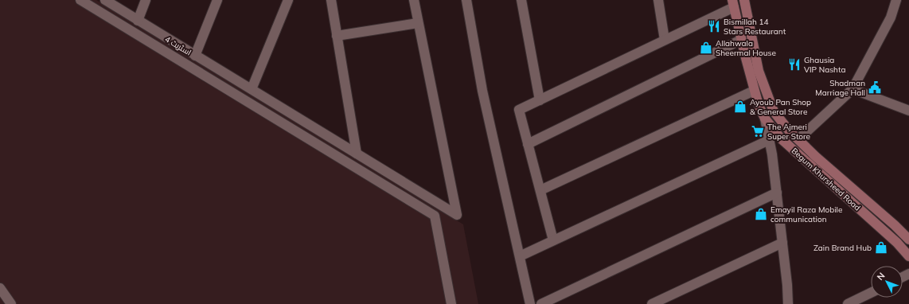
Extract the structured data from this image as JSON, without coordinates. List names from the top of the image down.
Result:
{
  "streets": {
    "main road": ["Begum Khursheed Road"],
    "street": ["اسٹریٹ 4"]
  },
  "places": {
    "restaurant": ["Bismillah 14 Stars Restaurant", "Ghausia VIP Nashta"],
    "shop": [
      "Allahwala Sheermal House",
      "Ayoub Pan Shop & General Store",
      "Emayil Raza Mobile communication",
      "Zain Brand Hub"
    ],
    "public building": ["Shadman Marriage Hall"],
    "supermarket": ["The Ajmeri Super Store"]
  },
  "north": "top left"
}
